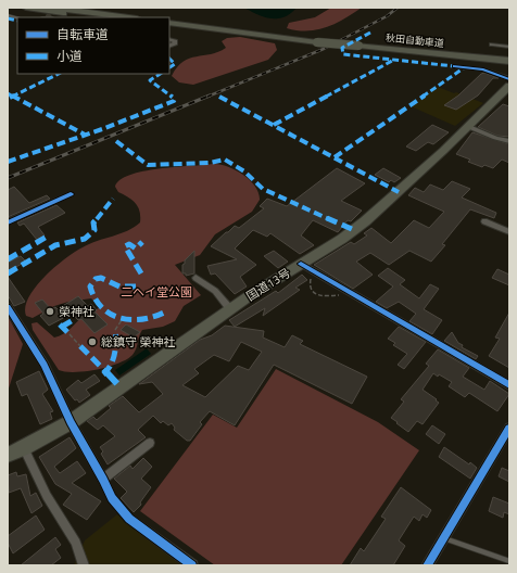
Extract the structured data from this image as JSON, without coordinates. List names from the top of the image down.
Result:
{
  "streets": {
    "highway": ["秋田自動車道", "国道13号"]
  },
  "parks": ["二ヘイ堂公園"],
  "places": ["榮神社", "総鎮守 榮神社"],
  "legend": ["自転車道", "小道"]
}
